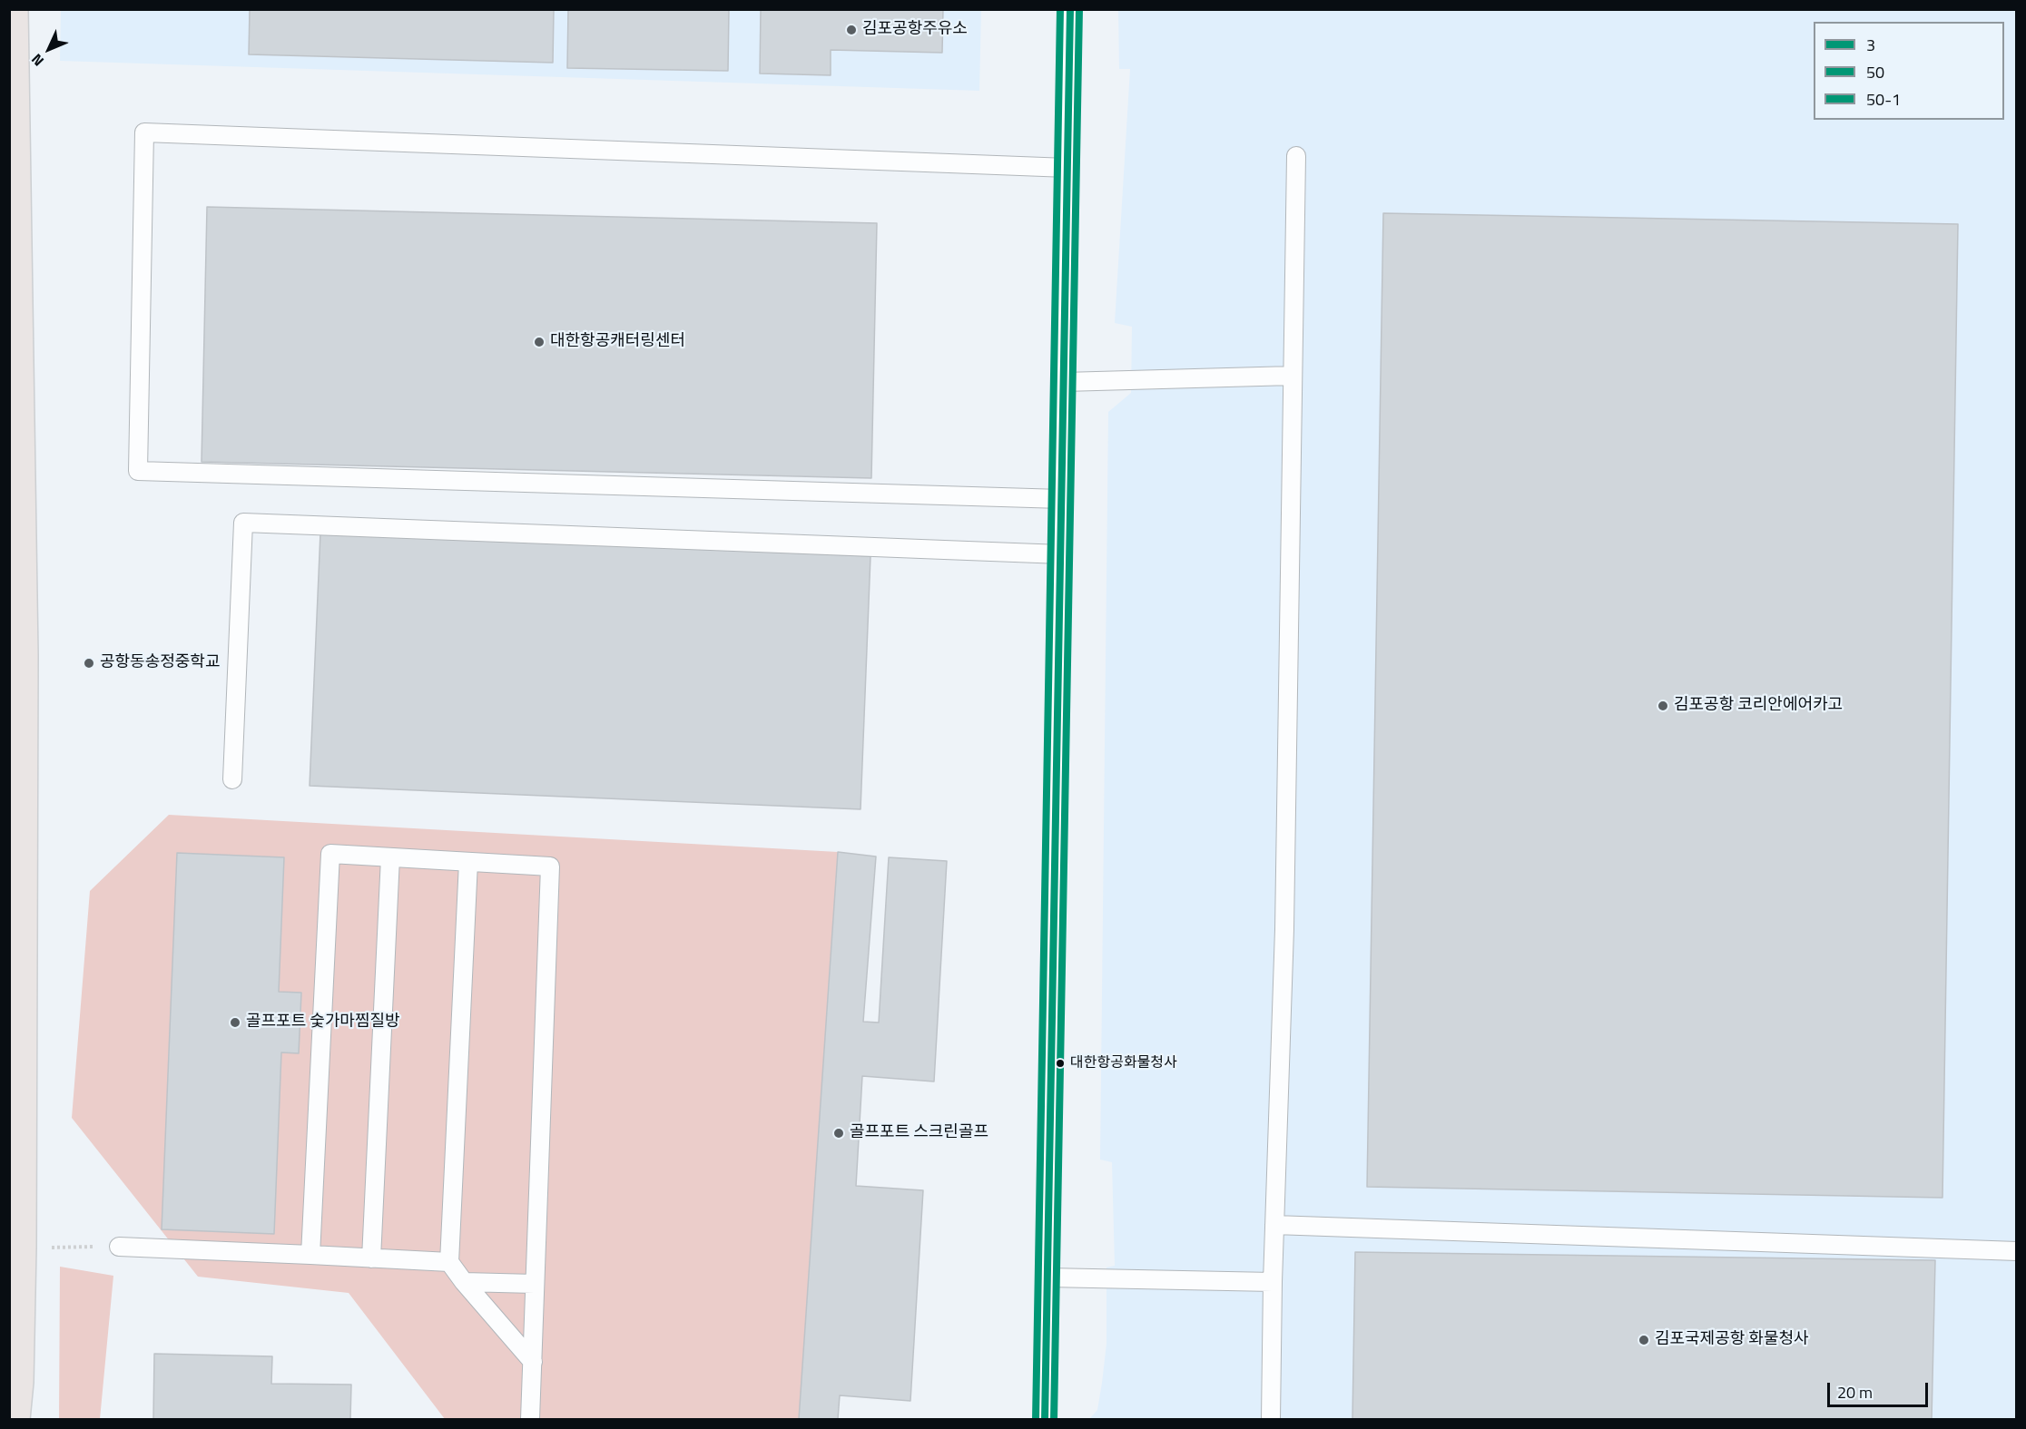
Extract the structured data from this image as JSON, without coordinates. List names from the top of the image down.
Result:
{
  "places": [
    "김포공항주유소",
    "대한항공캐터링센터",
    "공항동송정중학교",
    "김포공항 코리안에어카고",
    "골프포트 숯가마찜질방",
    "대한항공화물청사",
    "골프포트 스크린골프",
    "김포국제공항 화물청사"
  ],
  "lines": ["transit line 3", "transit line 50", "transit line 50-1"],
  "legend": ["3", "50", "50-1"],
  "scale_bar": "20 m",
  "north": "bottom left"
}
